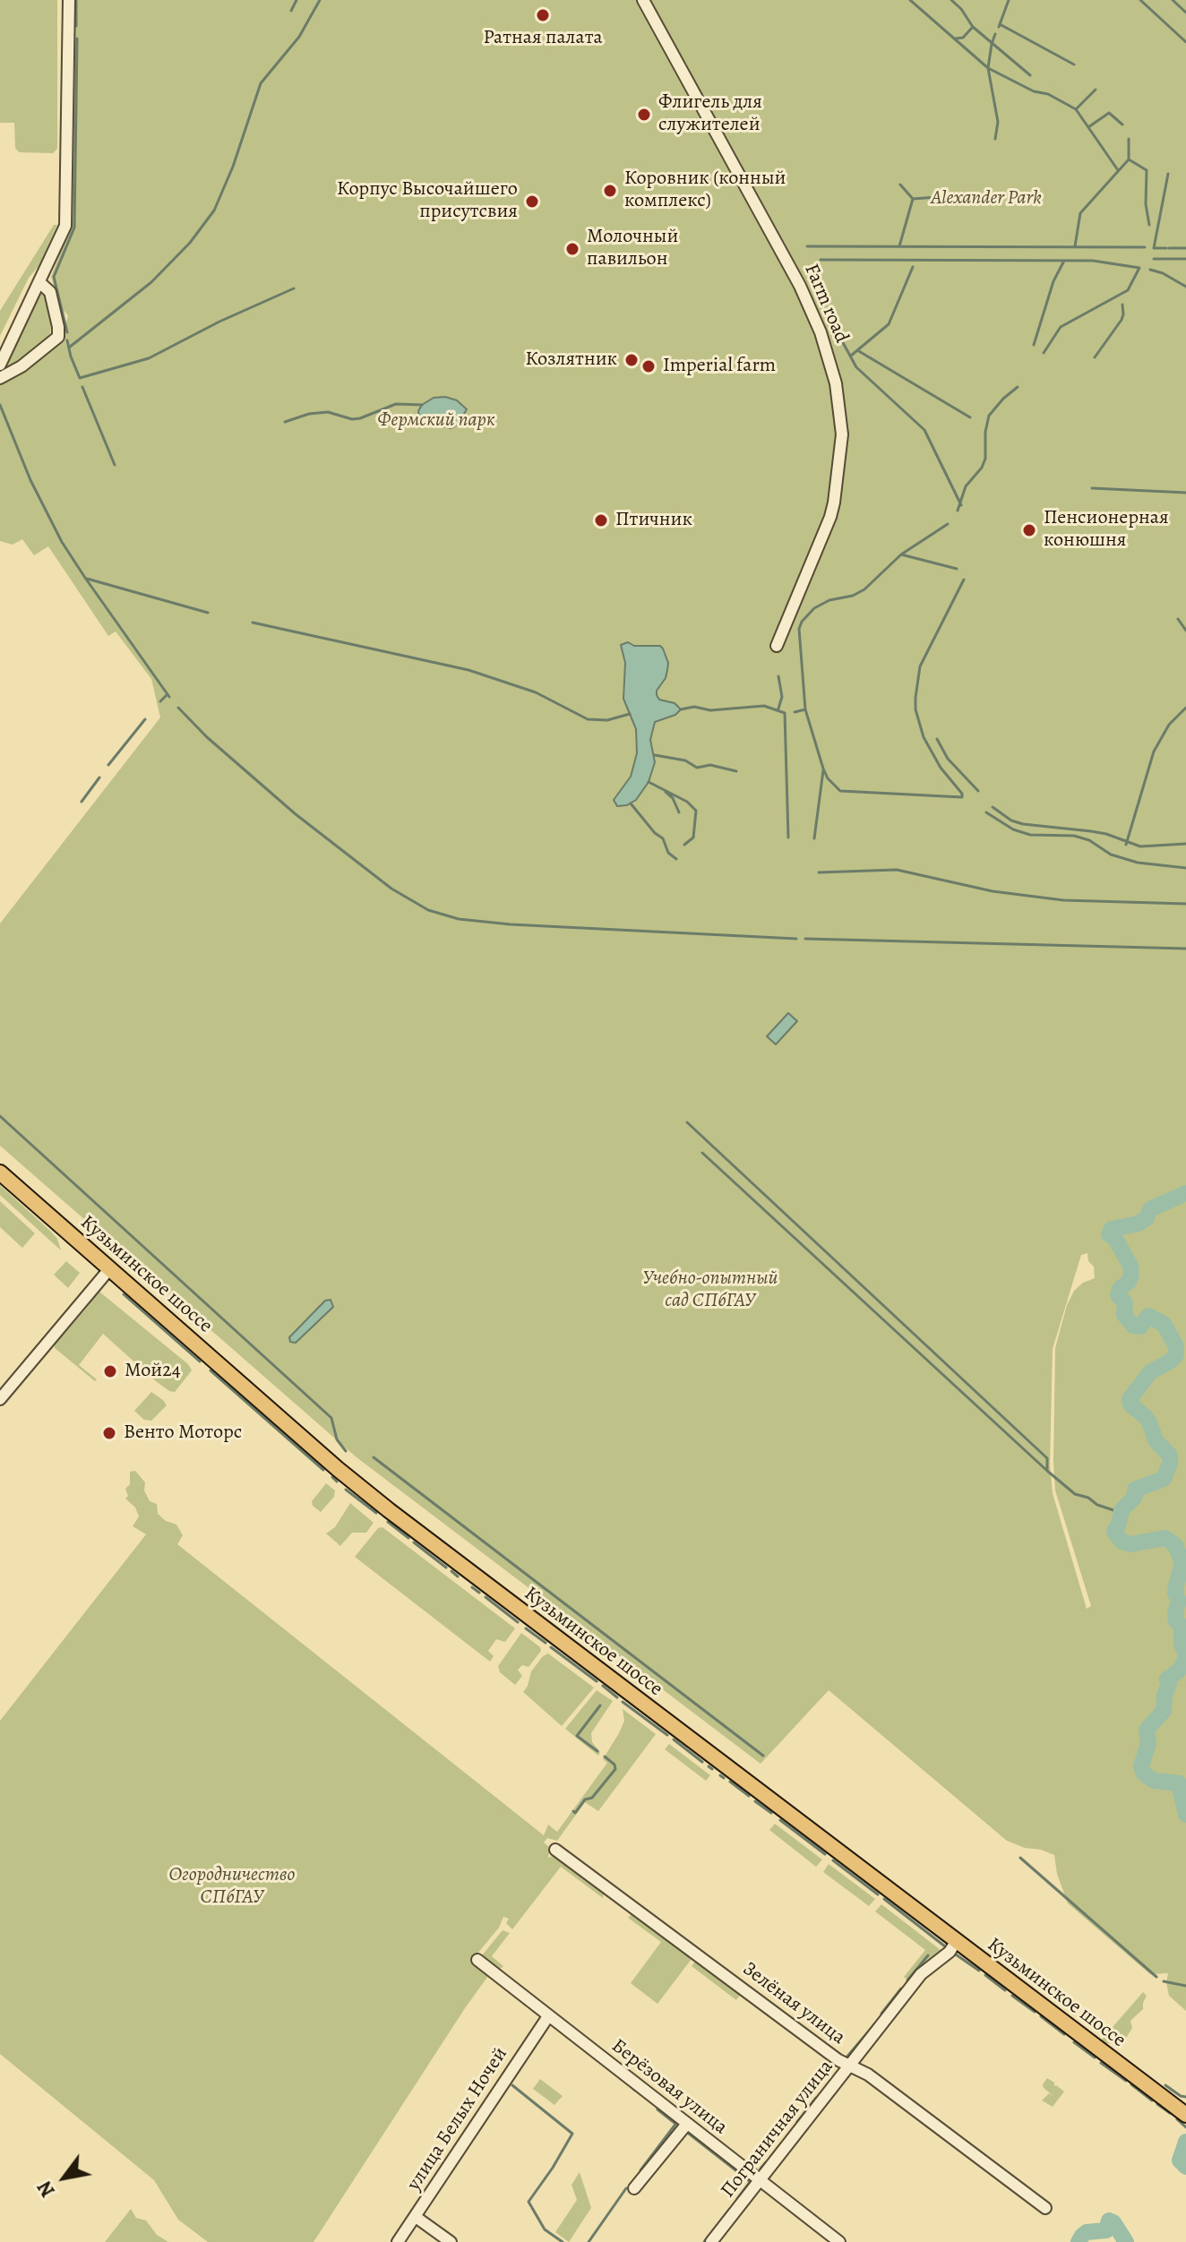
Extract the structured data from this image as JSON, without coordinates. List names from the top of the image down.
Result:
{
  "streets": {
    "main road": ["Кузьминское шоссе"],
    "street": [
      "Farm road",
      "Зелёная улица",
      "Берёзовая улица",
      "улица Белых Ночей",
      "Пограничная улица"
    ]
  },
  "crossings": [
    ["Кузьминское шоссе", "Пограничная улица"],
    ["Зелёная улица", "Пограничная улица"],
    ["Берёзовая улица", "улица Белых Ночей"],
    ["Берёзовая улица", "Пограничная улица"]
  ],
  "parks": [
    "Alexander Park",
    "Фермский парк",
    "Учебно-опытный сад СПбГАУ",
    "Огородничество СПбГАУ"
  ],
  "places": [
    "Ратная палата",
    "Флигель для служителей",
    "Коровник (конный комплекс)",
    "Корпус Высочайшего присутсвия",
    "Молочный павильон",
    "Козлятник",
    "Imperial farm",
    "Птичник",
    "Пенсионерная конюшня",
    "Мой24",
    "Венто Моторс"
  ],
  "north": "bottom left"
}
